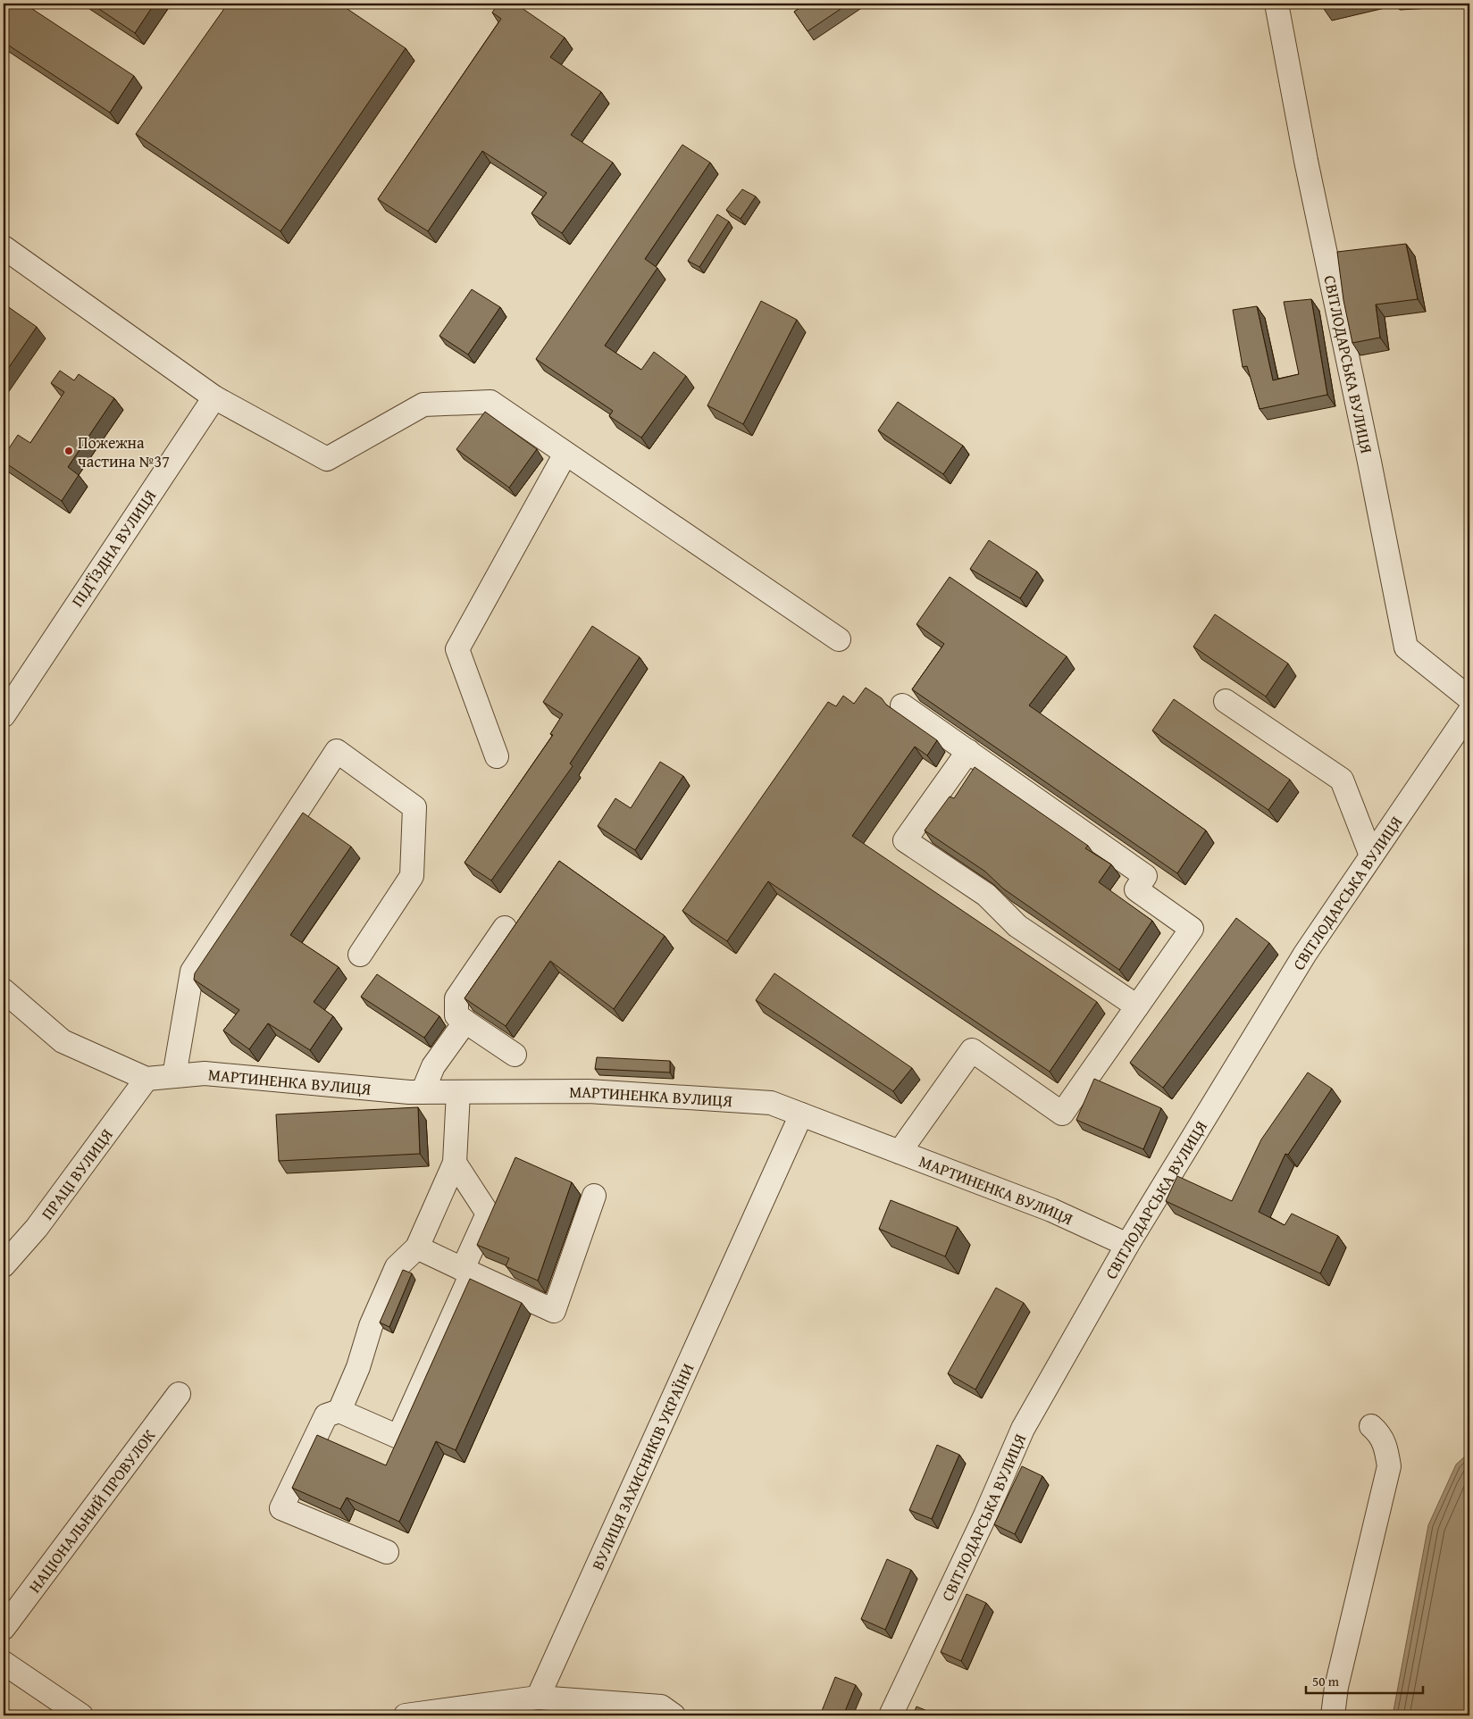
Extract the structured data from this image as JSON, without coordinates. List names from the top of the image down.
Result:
{
  "streets": {
    "street": [
      "СВІТЛОДАРСЬКА ВУЛИЦЯ",
      "ПІД’ЇЗДНА ВУЛИЦЯ",
      "МАРТИНЕНКА ВУЛИЦЯ",
      "ПРАЦІ ВУЛИЦЯ",
      "ВУЛИЦЯ ЗАХИСНИКІВ УКРАЇНИ",
      "НАЦІОНАЛЬНИЙ ПРОВУЛОК"
    ]
  },
  "crossings": [
    ["СВІТЛОДАРСЬКА ВУЛИЦЯ", "МАРТИНЕНКА ВУЛИЦЯ"],
    ["МАРТИНЕНКА ВУЛИЦЯ", "ПРАЦІ ВУЛИЦЯ"],
    ["МАРТИНЕНКА ВУЛИЦЯ", "ВУЛИЦЯ ЗАХИСНИКІВ УКРАЇНИ"]
  ],
  "places": ["Пожежна частина №37"],
  "scale_bar": "50 m"
}
